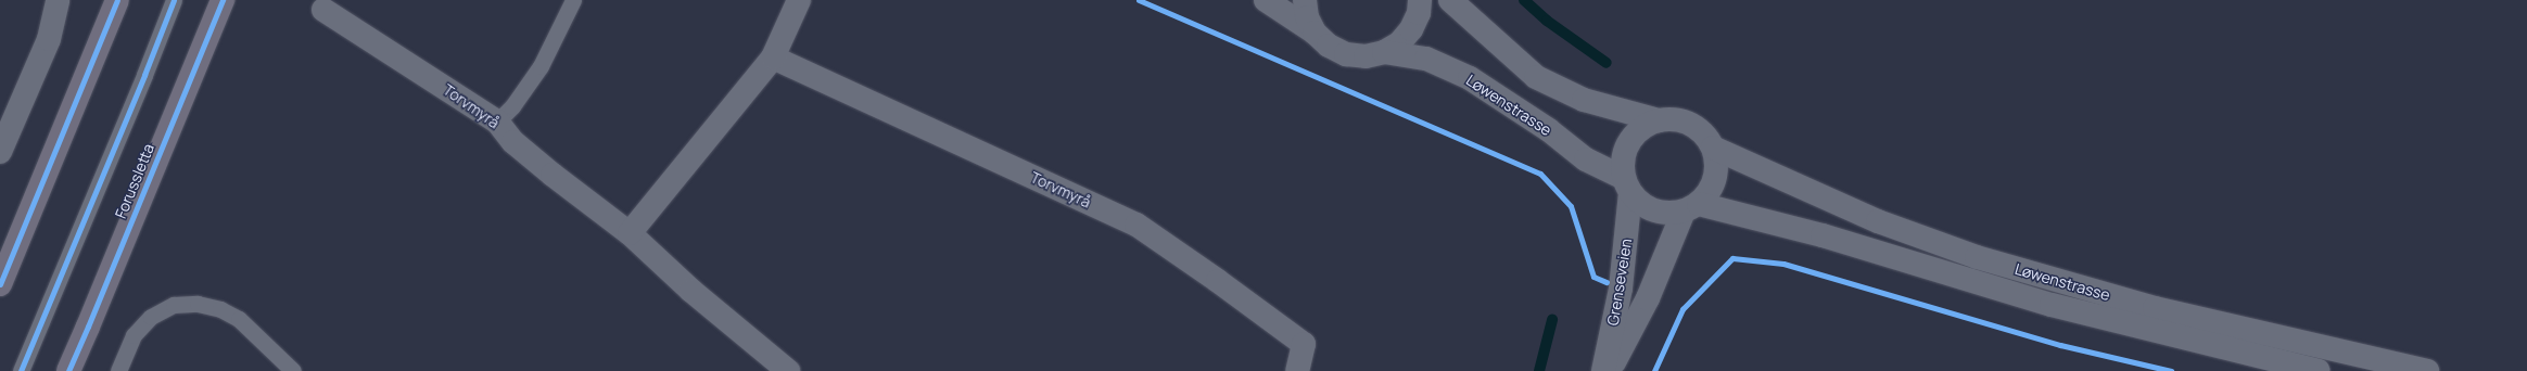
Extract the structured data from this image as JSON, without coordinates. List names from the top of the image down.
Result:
{
  "streets": {
    "main road": [
      "Løwenstrasse",
      "Torvmyrå",
      "Forussletta",
      "Grenseveien"
    ]
  },
  "crossings": [
    ["Løwenstrasse", "Grenseveien"]
  ]
}
